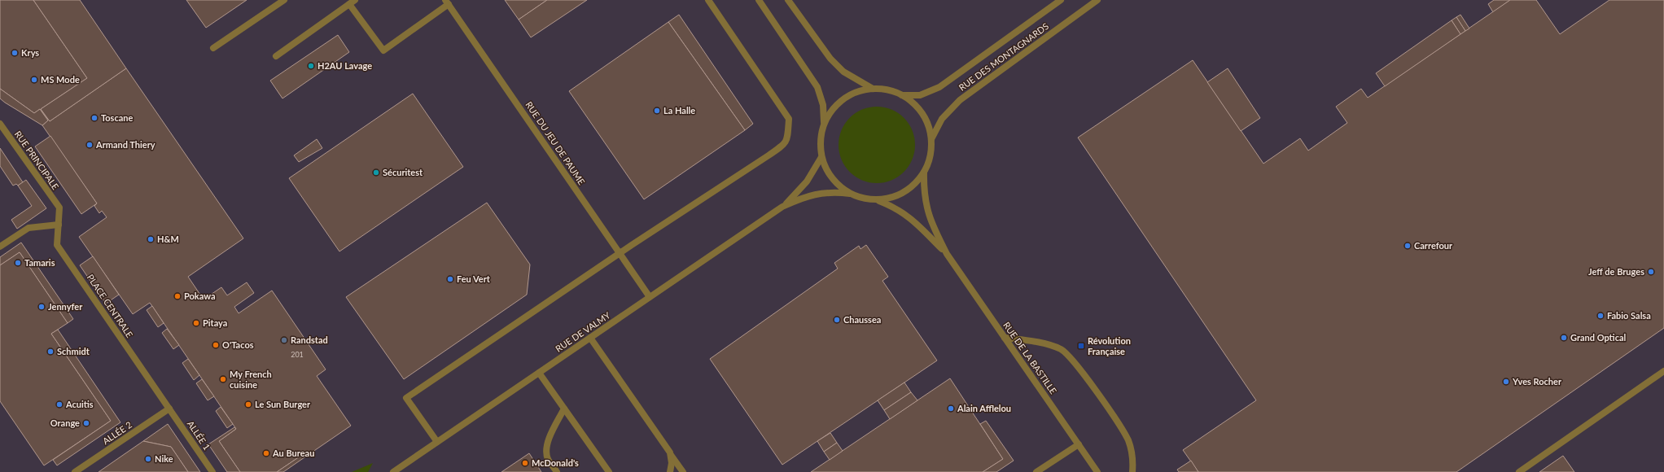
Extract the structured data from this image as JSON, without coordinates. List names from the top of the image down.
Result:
{
  "streets": {
    "street": [
      "RUE DES MONTAGNARDS",
      "RUE DU JEU DE PAUME",
      "RUE PRINCIPALE",
      "PLACE CENTRALE",
      "RUE DE VALMY",
      "RUE DE LA BASTILLE",
      "ALLÉE 2",
      "ALLÉE 1"
    ]
  },
  "crossings": [
    ["RUE DES MONTAGNARDS", "RUE DE VALMY"],
    ["RUE DES MONTAGNARDS", "RUE DE LA BASTILLE"],
    ["RUE DU JEU DE PAUME", "RUE DE VALMY"],
    ["RUE PRINCIPALE", "PLACE CENTRALE"],
    ["PLACE CENTRALE", "ALLÉE 2"],
    ["PLACE CENTRALE", "ALLÉE 1"],
    ["RUE DE VALMY", "RUE DE LA BASTILLE"],
    ["ALLÉE 2", "ALLÉE 1"]
  ],
  "places": {
    "other": [
      "Krys",
      "H2AU Lavage",
      "MS Mode",
      "La Halle",
      "Toscane",
      "Armand Thiery",
      "Sécuritest",
      "H&M",
      "Carrefour",
      "Tamaris",
      "Jeff de Bruges",
      "Feu Vert",
      "Pokawa",
      "Jennyfer",
      "Fabio Salsa",
      "Chaussea",
      "Pitaya",
      "Grand Optical",
      "Randstad",
      "O'Tacos",
      "Schmidt",
      "My French cuisine",
      "Yves Rocher",
      "Acuitis",
      "Le Sun Burger",
      "Alain Afflelou",
      "Orange",
      "Au Bureau",
      "Nike",
      "McDonald's"
    ],
    "transit": ["Révolution Française"]
  },
  "house_numbers": ["201"]
}
